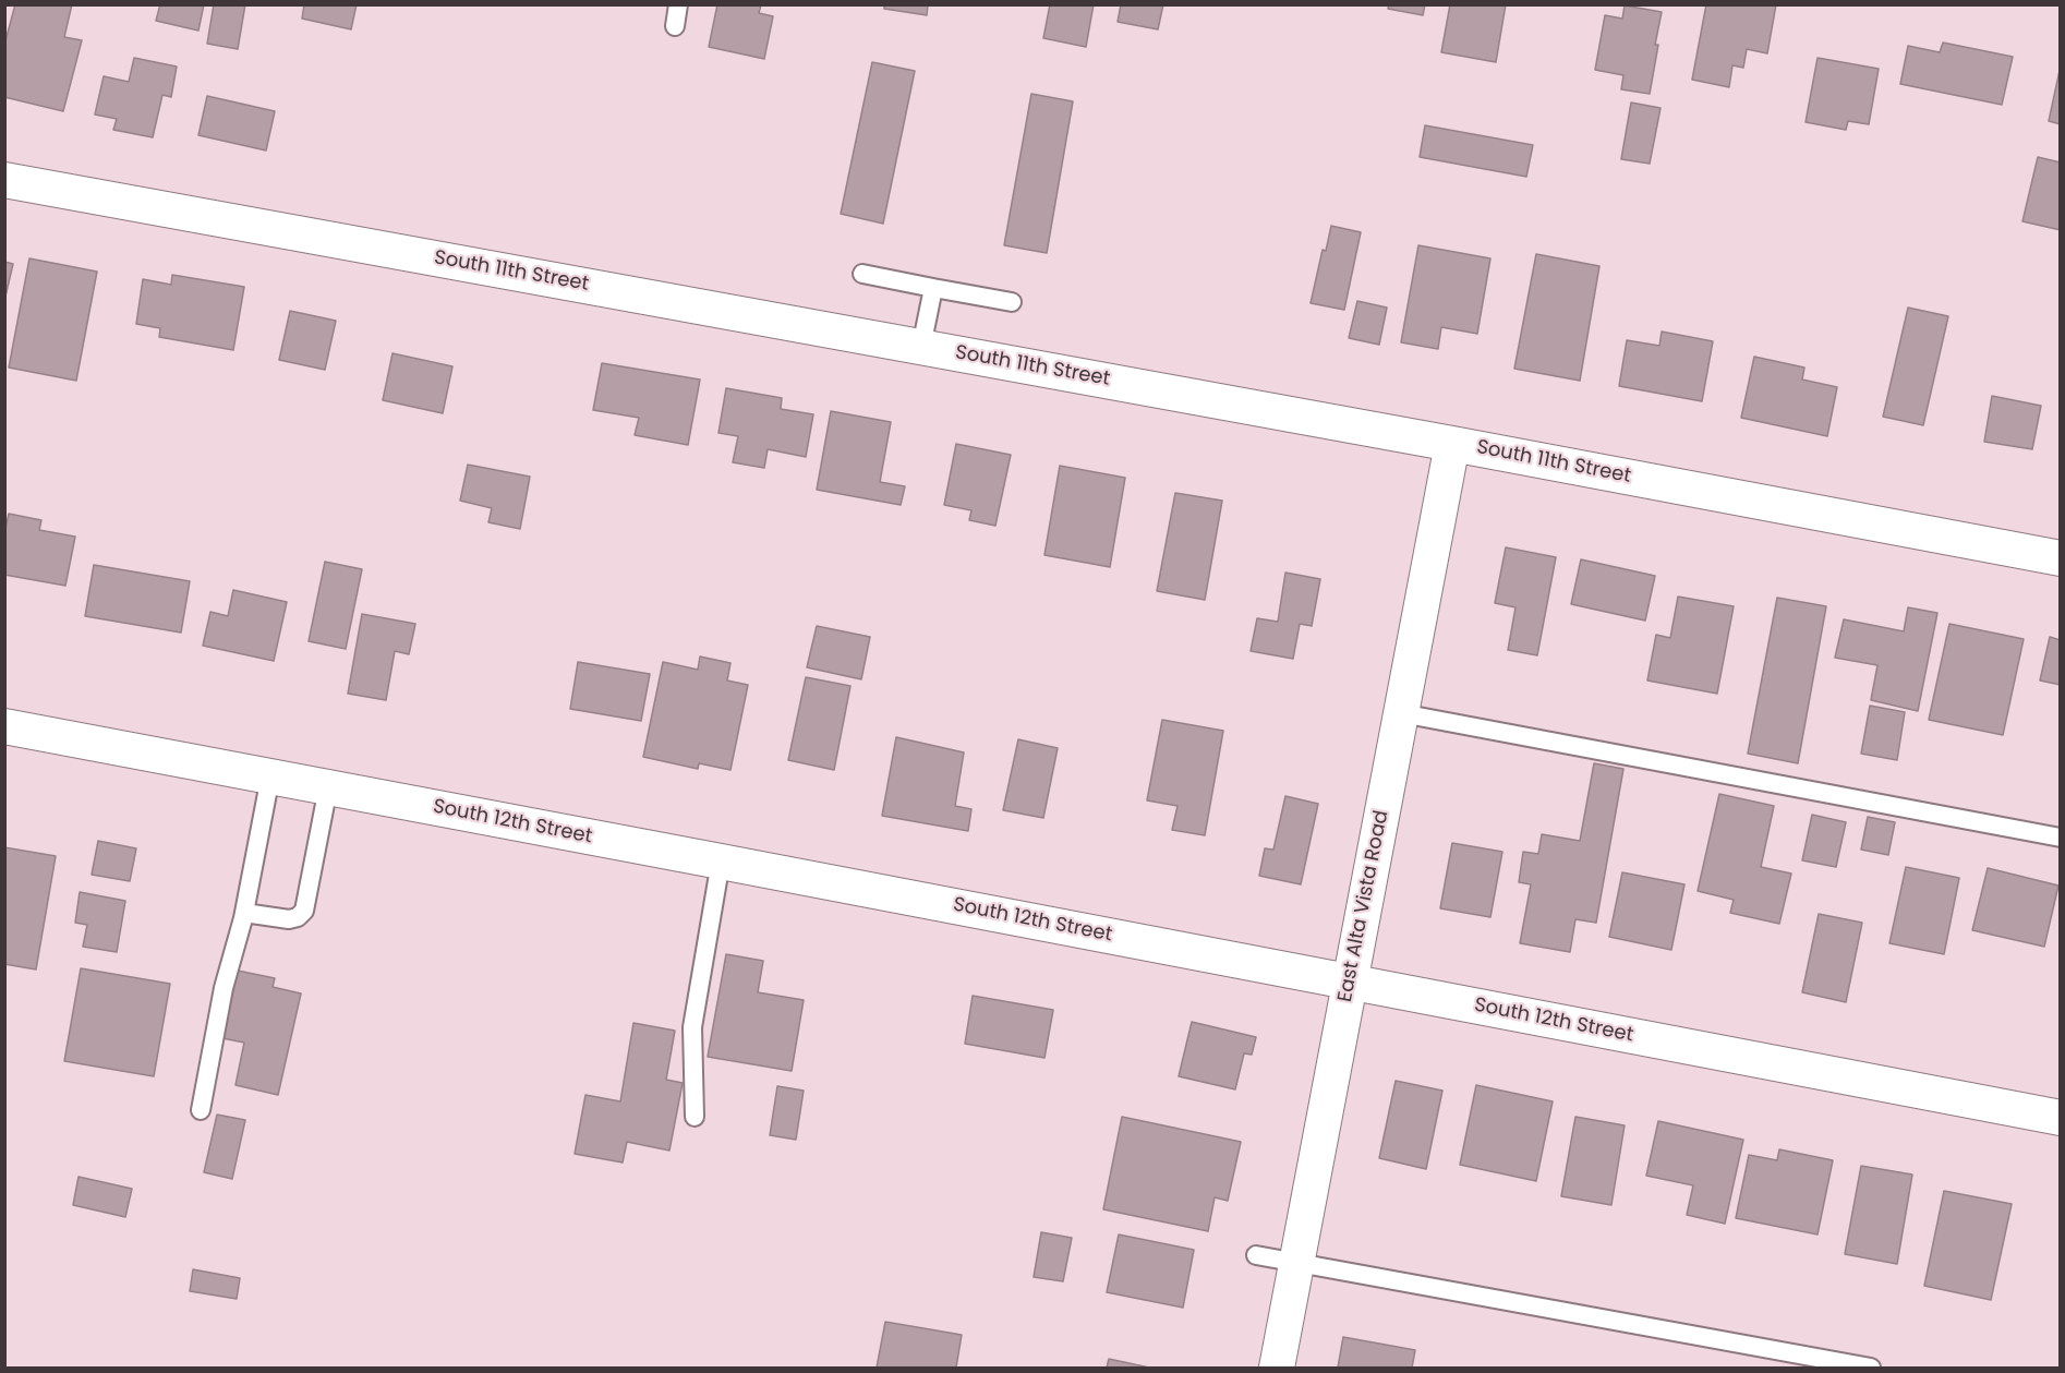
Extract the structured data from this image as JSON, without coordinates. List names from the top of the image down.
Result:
{
  "streets": {
    "street": ["South 11th Street", "South 12th Street", "East Alta Vista Road"]
  },
  "crossings": [
    ["South 11th Street", "East Alta Vista Road"],
    ["South 12th Street", "East Alta Vista Road"]
  ]
}
